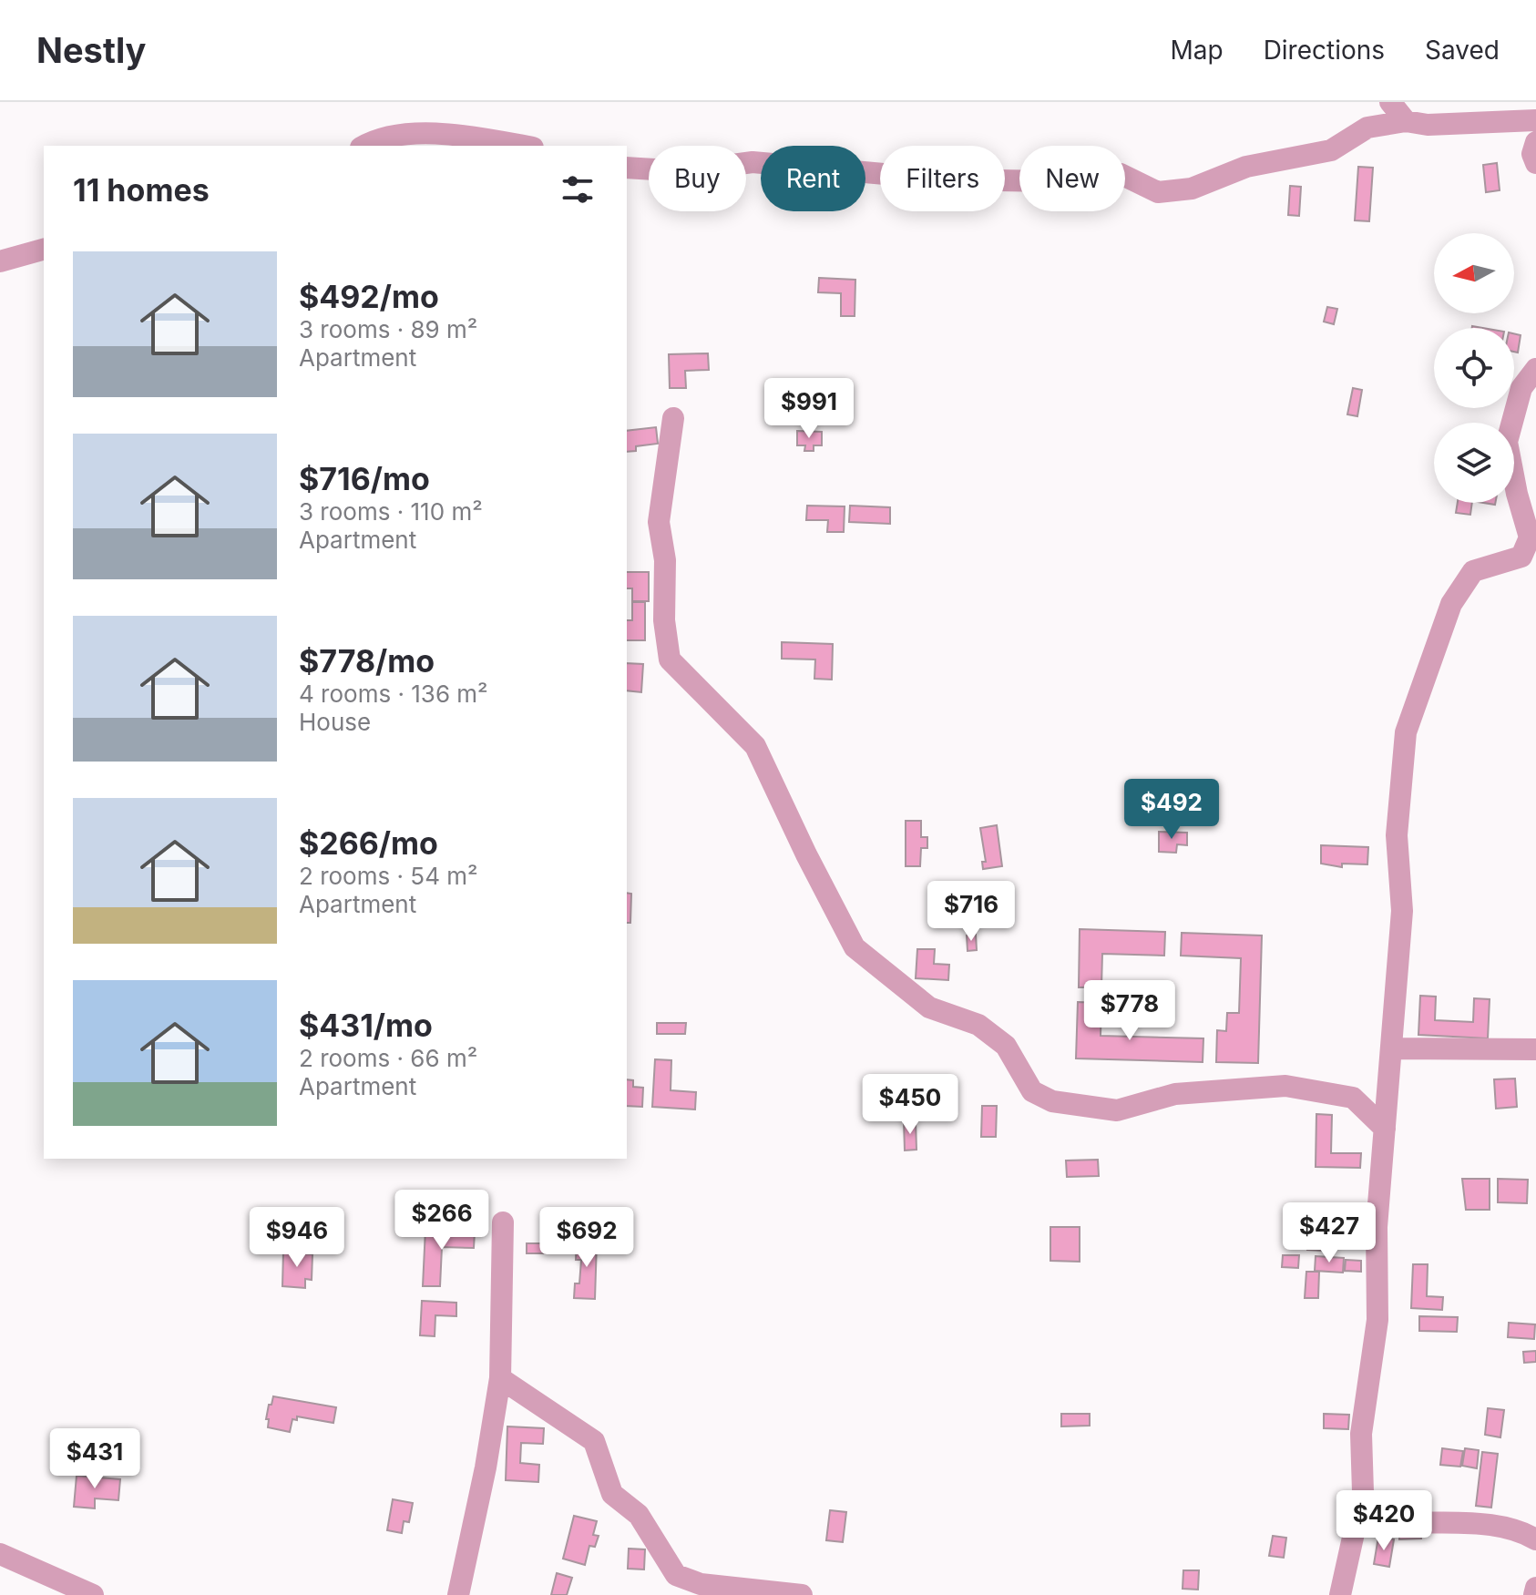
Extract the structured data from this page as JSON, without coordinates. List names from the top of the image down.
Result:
{
  "north": "left",
  "page": {
    "header": "Nestly",
    "nav": ["Map", "Directions", "Saved"],
    "chip": [
      "Buy",
      "Rent",
      "Filters",
      "New"
    ],
    "heading": "11 homes",
    "list": [
      {
        "name": "$492/mo",
        "note": "3 rooms · 89 m² · Apartment"
      },
      {
        "name": "$716/mo",
        "note": "3 rooms · 110 m² · Apartment"
      },
      {
        "name": "$778/mo",
        "note": "4 rooms · 136 m² · House"
      },
      {
        "name": "$266/mo",
        "note": "2 rooms · 54 m² · Apartment"
      },
      {
        "name": "$431/mo",
        "note": "2 rooms · 66 m² · Apartment"
      }
    ],
    "price": [
      "$991",
      "$492",
      "$716",
      "$778",
      "$450",
      "$266",
      "$427",
      "$946",
      "$692",
      "$431",
      "$420"
    ]
  }
}
